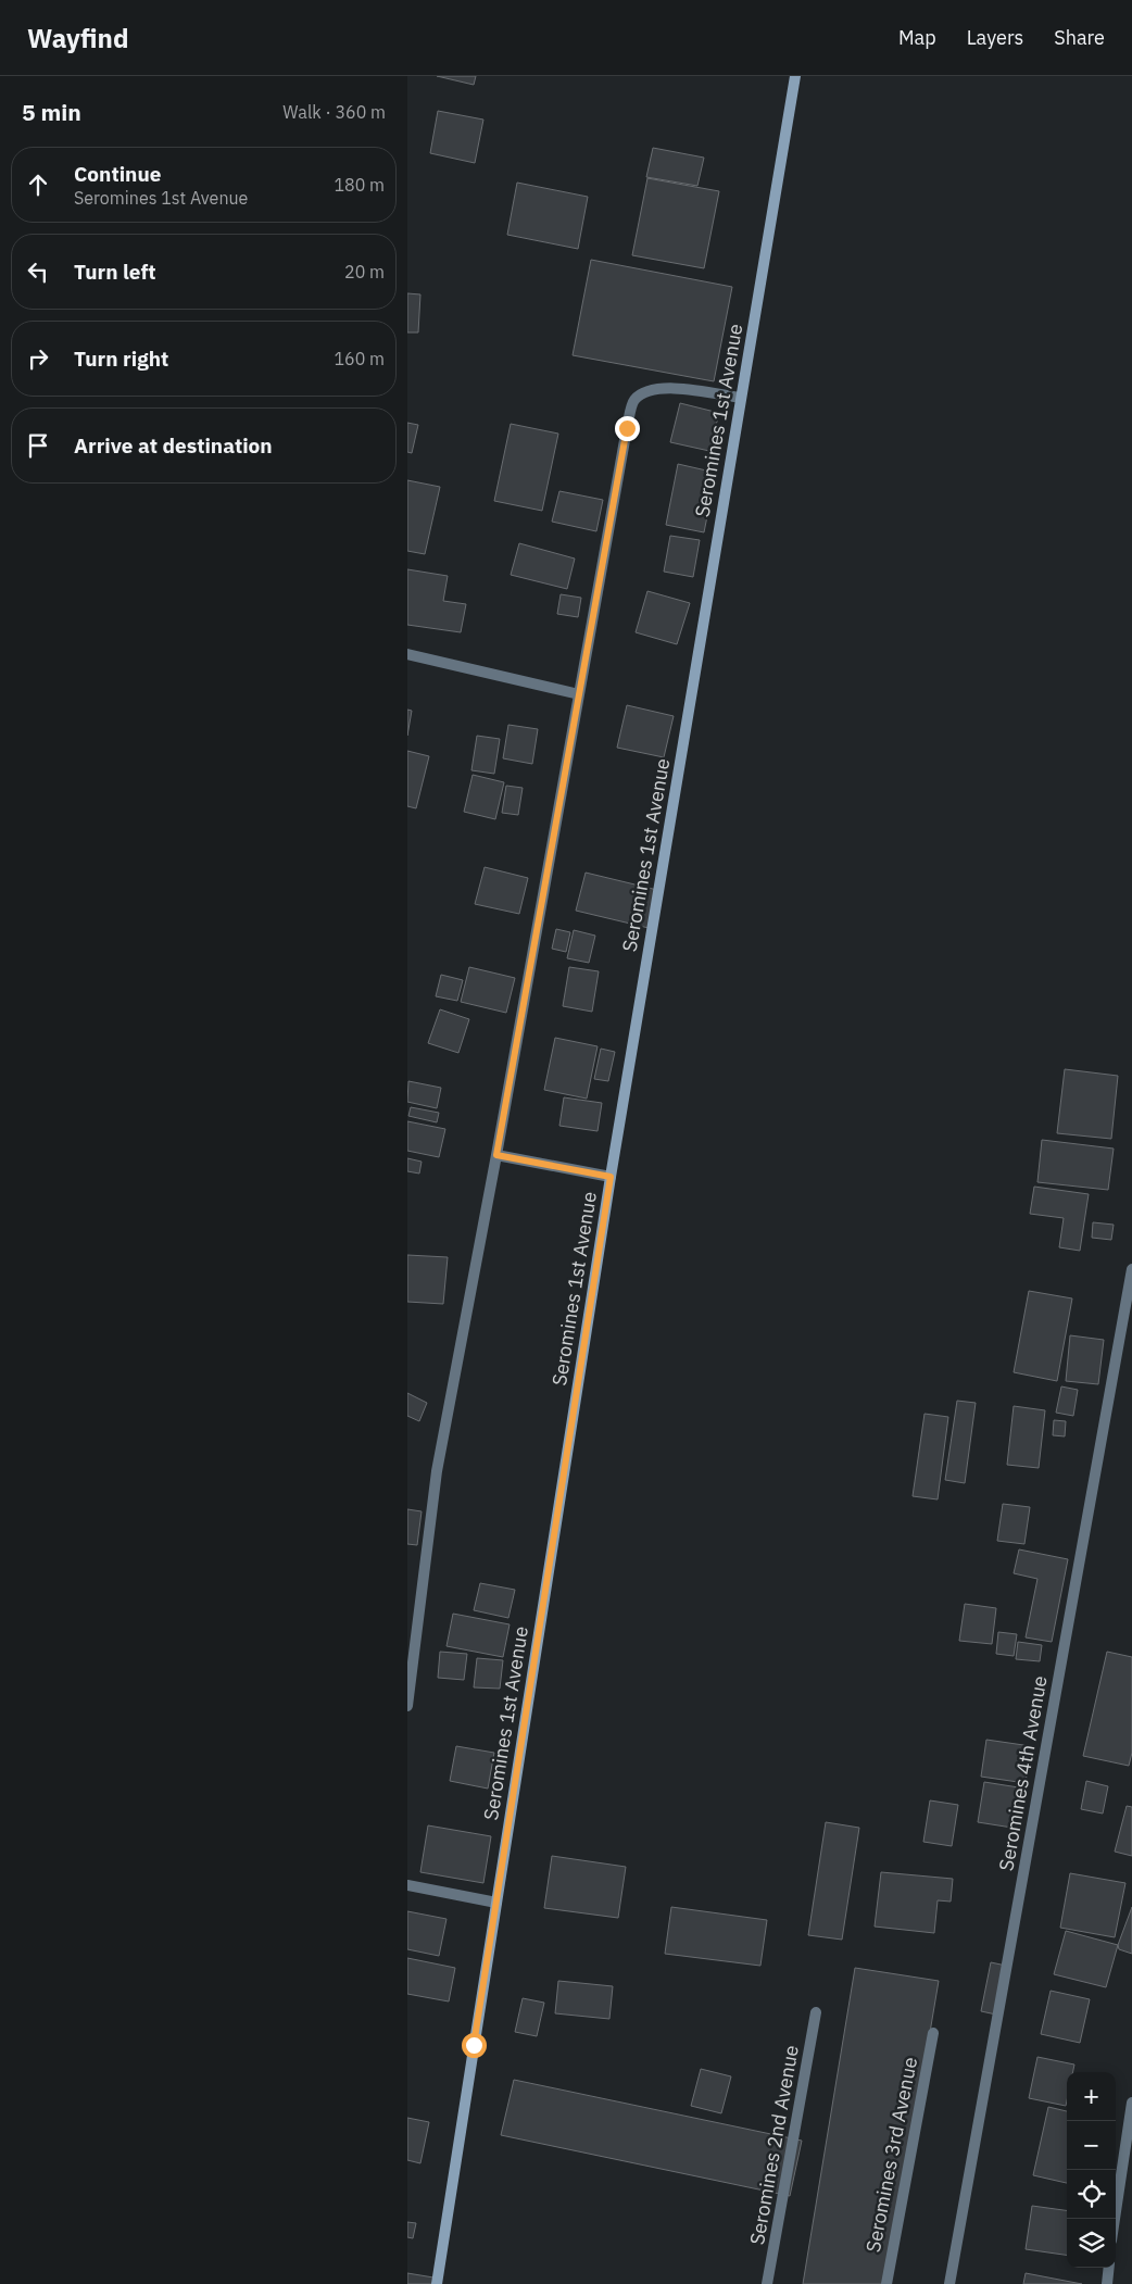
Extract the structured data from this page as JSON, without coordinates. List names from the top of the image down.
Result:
{
  "streets": {
    "street": [
      "Seromines 1st Avenue",
      "Seromines 4th Avenue",
      "Seromines 2nd Avenue",
      "Seromines 3rd Avenue"
    ]
  },
  "page": {
    "header": "Wayfind",
    "nav": ["Map", "Layers", "Share"],
    "heading": ["5 min", "Walk · 360 m"],
    "list": [
      ["Continue", "Seromines 1st Avenue", "180 m"],
      ["Turn left", "20 m"],
      ["Turn right", "160 m"],
      "Arrive at destination"
    ],
    "map_buttons": ["+", "−"]
  }
}
